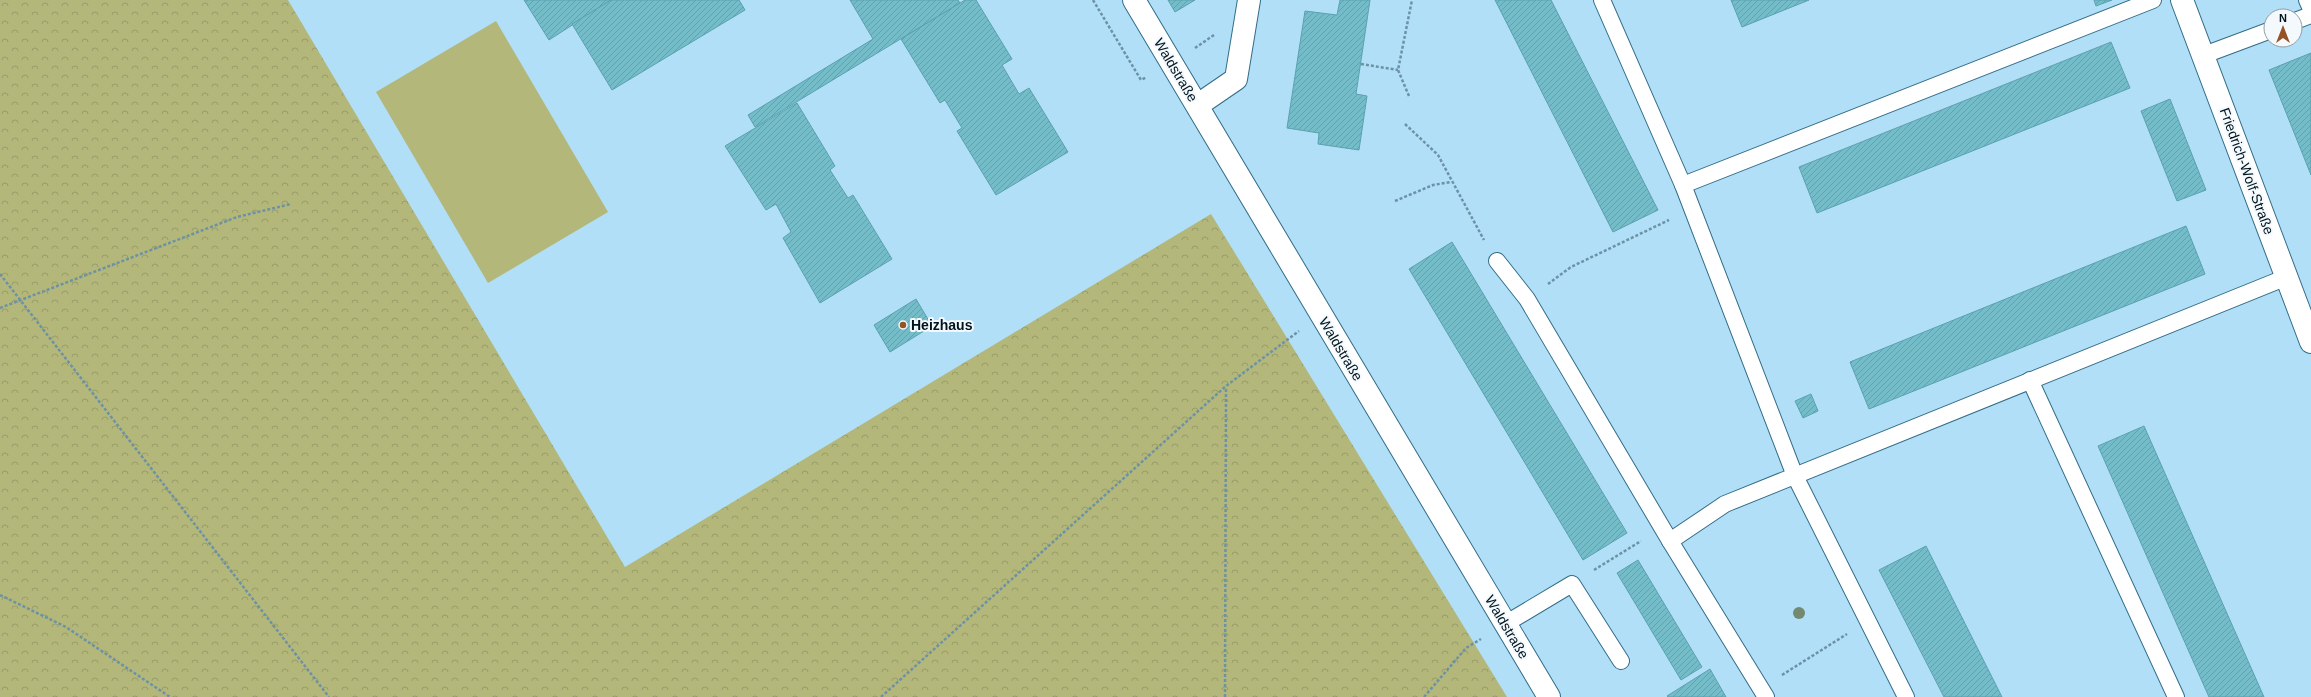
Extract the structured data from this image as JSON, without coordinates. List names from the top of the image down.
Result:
{
  "streets": {
    "street": ["Waldstraße", "Friedrich-Wolf-Straße"]
  },
  "places": ["Heizhaus"],
  "north": "top"
}
